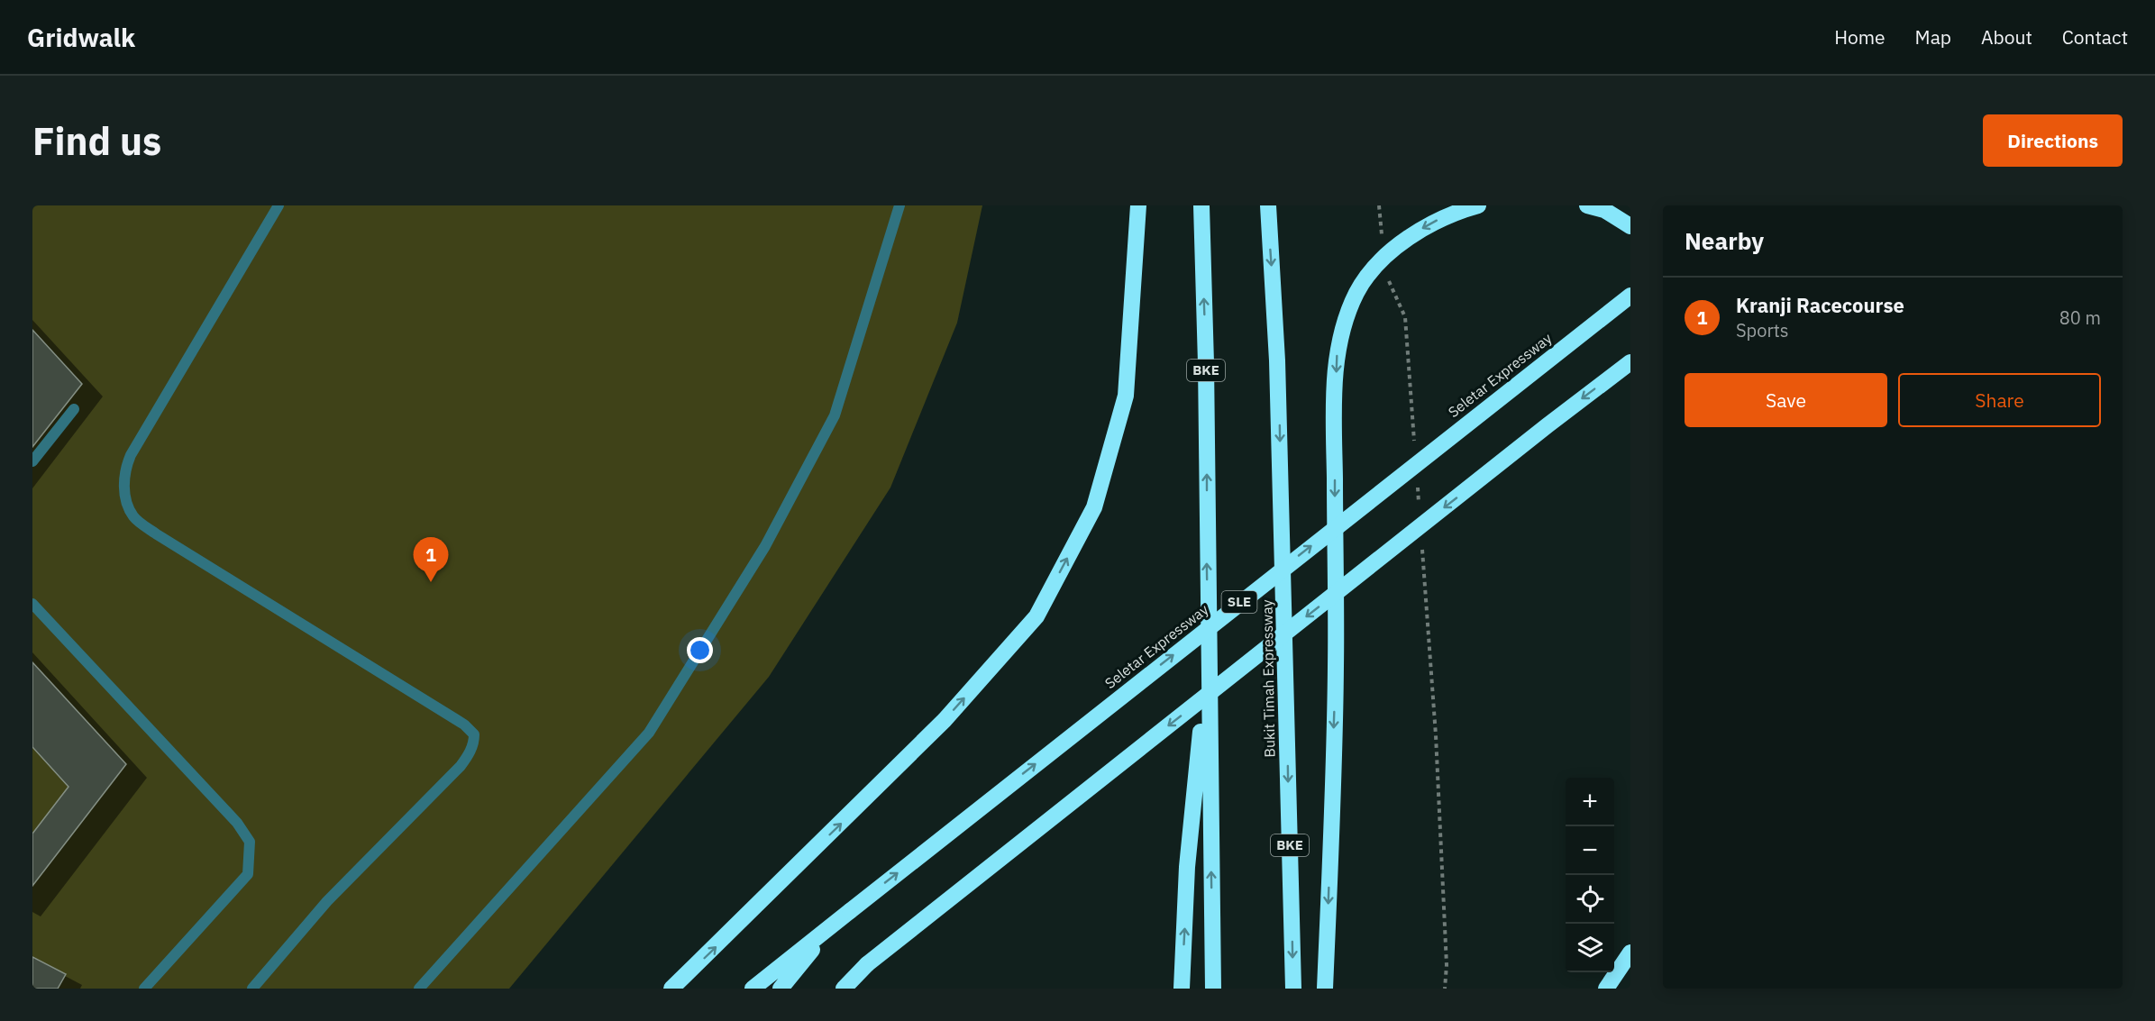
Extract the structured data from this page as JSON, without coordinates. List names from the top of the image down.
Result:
{
  "streets": {
    "highway": [
      "BKE",
      "Seletar Expressway",
      "SLE",
      "Bukit Timah Expressway"
    ]
  },
  "page": {
    "header": "Gridwalk",
    "nav": [
      "Home",
      "Map",
      "About",
      "Contact"
    ],
    "buttons": [
      "Directions",
      ["Save", "Share"]
    ],
    "title": "Find us",
    "heading": "Nearby",
    "list": [
      {
        "mark": "1",
        "name": "Kranji Racecourse",
        "note": "Sports",
        "value": "80 m"
      }
    ],
    "pins": "1",
    "map_buttons": ["+", "−"]
  }
}
